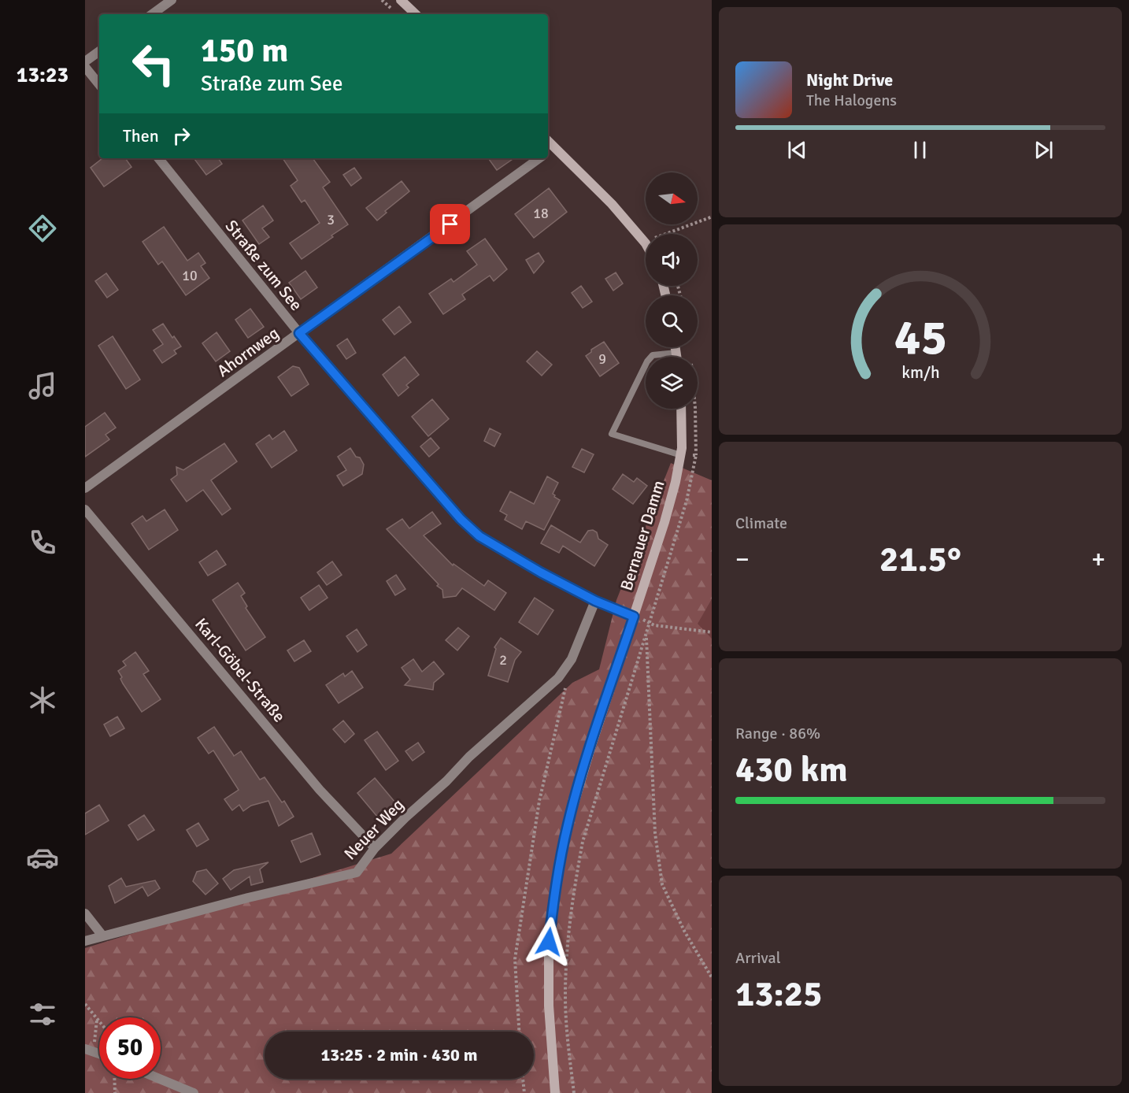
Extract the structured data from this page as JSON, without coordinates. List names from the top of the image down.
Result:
{
  "streets": {
    "main road": ["Bernauer Damm"],
    "street": [
      "Straße zum See",
      "Ahornweg",
      "Karl-Göbel-Straße",
      "Neuer Weg"
    ]
  },
  "crossings": [
    ["Straße zum See", "Ahornweg"],
    ["Straße zum See", "Bernauer Damm"],
    ["Straße zum See", "Neuer Weg"],
    ["Karl-Göbel-Straße", "Neuer Weg"]
  ],
  "house_numbers": [
    "18",
    "3",
    "10",
    "9",
    "2"
  ],
  "north": "right",
  "page": {
    "tabs": "13:23",
    "turn": ["150 m", "Straße zum See"],
    "song": ["Night Drive", "The Halogens"],
    "then": "Then",
    "tile": [
      "Climate",
      ["Range · 86%", "430 km"],
      ["Arrival", "13:25"]
    ],
    "heat": ["−", "21.5°", "+"],
    "limit": "50",
    "trip": "13:25 · 2 min · 430 m",
    "gauge": ["45", "km/h"]
  }
}
